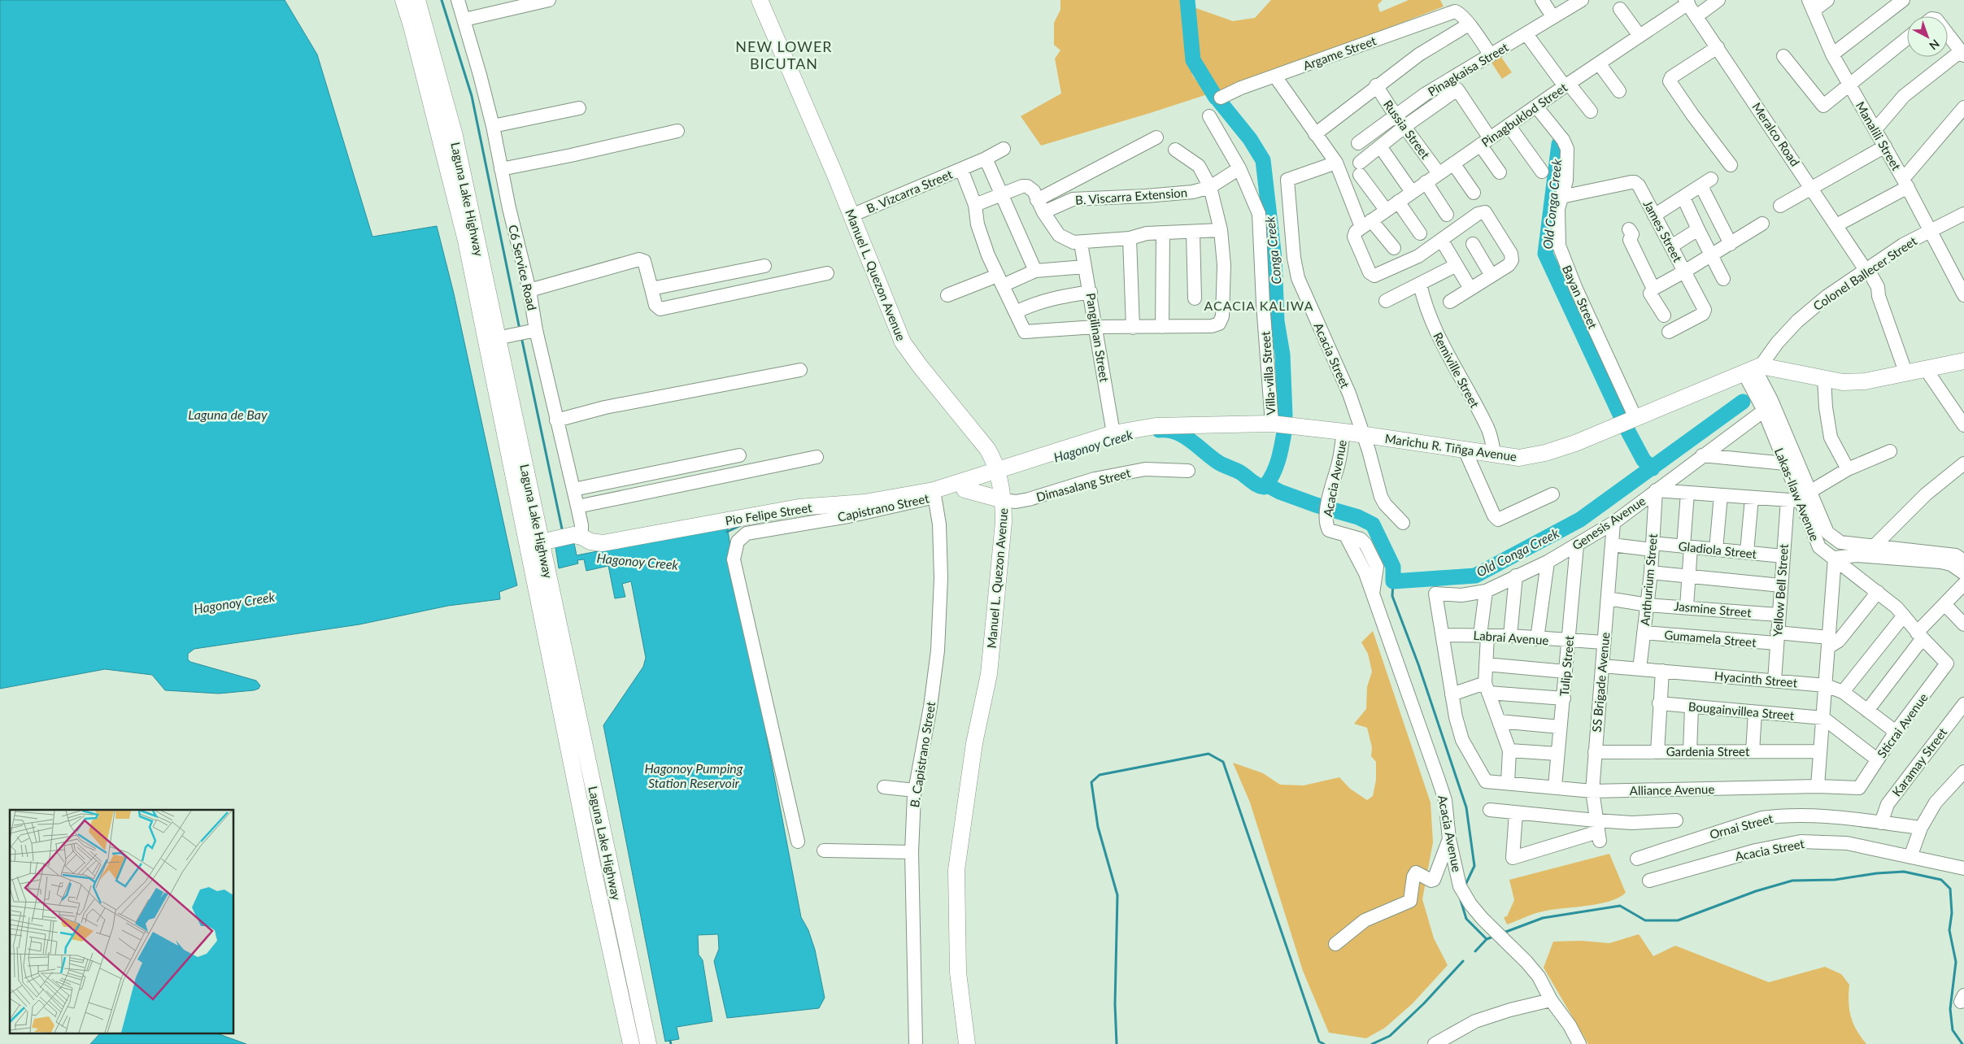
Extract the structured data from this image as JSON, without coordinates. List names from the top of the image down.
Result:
{
  "streets": {
    "main road": [
      "Laguna Lake Highway",
      "Manuel L. Quezon Avenue",
      "Marichu R. Tiñga Avenue",
      "Pio Felipe Street"
    ],
    "street": [
      "Argame Street",
      "Pinagkaisa Street",
      "Pinagbuklod Street",
      "Russia Street",
      "Meralco Road",
      "Manalili Street",
      "B. Vizcarra Street",
      "B. Viscarra Extension",
      "James Street",
      "C6 Service Road",
      "Colonel Ballecer Street",
      "Bayan Street",
      "Pangilinan Street",
      "Acacia Street",
      "Remiville Street",
      "Villa-villa Street",
      "Acacia Avenue",
      "Dimasalang Street",
      "Lakas-Ilaw Avenue",
      "Capistrano Street",
      "Genesis Avenue",
      "Gladiola Street",
      "Anthurium Street",
      "Yellow Bell Street",
      "Jasmine Street",
      "Labrai Avenue",
      "Gumamela Street",
      "Tulip Street",
      "Hyacinth Street",
      "SS Brigade Avenue",
      "Bougainvillea Street",
      "Sticrai Avenue",
      "Gardenia Street",
      "B. Capistrano Street",
      "Karamay Street",
      "Alliance Avenue",
      "Ornai Street"
    ]
  },
  "crossings": [
    ["Pinagkaisa Street", "Russia Street"],
    ["Pinagbuklod Street", "Russia Street"],
    ["Pinagbuklod Street", "Meralco Road"],
    ["Pinagbuklod Street", "Bayan Street"],
    ["Meralco Road", "Colonel Ballecer Street"],
    ["Manalili Street", "Colonel Ballecer Street"],
    ["B. Vizcarra Street", "Manuel L. Quezon Avenue"],
    ["B. Vizcarra Street", "Pangilinan Street"],
    ["B. Viscarra Extension", "Villa-villa Street"],
    ["Laguna Lake Highway", "Pio Felipe Street"],
    ["James Street", "Bayan Street"],
    ["C6 Service Road", "Pio Felipe Street"],
    ["Colonel Ballecer Street", "Marichu R. Tiñga Avenue"],
    ["Colonel Ballecer Street", "Lakas-Ilaw Avenue"],
    ["Manuel L. Quezon Avenue", "Marichu R. Tiñga Avenue"],
    ["Manuel L. Quezon Avenue", "Dimasalang Street"],
    ["Manuel L. Quezon Avenue", "Pio Felipe Street"],
    ["Bayan Street", "Marichu R. Tiñga Avenue"],
    ["Pangilinan Street", "Marichu R. Tiñga Avenue"],
    ["Acacia Street", "Marichu R. Tiñga Avenue"],
    ["Remiville Street", "Marichu R. Tiñga Avenue"],
    ["Villa-villa Street", "Marichu R. Tiñga Avenue"],
    ["Marichu R. Tiñga Avenue", "Acacia Avenue"],
    ["Marichu R. Tiñga Avenue", "Dimasalang Street"],
    ["Marichu R. Tiñga Avenue", "Lakas-Ilaw Avenue"],
    ["Marichu R. Tiñga Avenue", "Pio Felipe Street"],
    ["Dimasalang Street", "Pio Felipe Street"],
    ["Lakas-Ilaw Avenue", "Genesis Avenue"],
    ["Lakas-Ilaw Avenue", "Yellow Bell Street"],
    ["Lakas-Ilaw Avenue", "Sticrai Avenue"],
    ["Capistrano Street", "Pio Felipe Street"],
    ["Capistrano Street", "B. Capistrano Street"],
    ["Pio Felipe Street", "B. Capistrano Street"],
    ["Genesis Avenue", "Anthurium Street"],
    ["Genesis Avenue", "Labrai Avenue"],
    ["Genesis Avenue", "Tulip Street"],
    ["Genesis Avenue", "SS Brigade Avenue"],
    ["Gladiola Street", "Anthurium Street"],
    ["Gladiola Street", "Yellow Bell Street"],
    ["Gladiola Street", "SS Brigade Avenue"],
    ["Anthurium Street", "Jasmine Street"],
    ["Anthurium Street", "Gumamela Street"],
    ["Anthurium Street", "Hyacinth Street"],
    ["Yellow Bell Street", "Jasmine Street"],
    ["Yellow Bell Street", "Gumamela Street"],
    ["Yellow Bell Street", "Hyacinth Street"],
    ["Jasmine Street", "SS Brigade Avenue"],
    ["Labrai Avenue", "Tulip Street"],
    ["Labrai Avenue", "SS Brigade Avenue"],
    ["Tulip Street", "Alliance Avenue"],
    ["Hyacinth Street", "SS Brigade Avenue"],
    ["Hyacinth Street", "Sticrai Avenue"],
    ["SS Brigade Avenue", "Gardenia Street"],
    ["SS Brigade Avenue", "Alliance Avenue"],
    ["Sticrai Avenue", "Alliance Avenue"],
    ["Karamay Street", "Ornai Street"]
  ],
  "districts": ["NEW LOWER BICUTAN", "ACACIA KALIWA"],
  "water": [
    "Old Conga Creek",
    "Conga Creek",
    "Laguna de Bay",
    "Hagonoy Creek",
    "Hagonoy Pumping Station Reservoir"
  ],
  "north": "bottom right"
}
